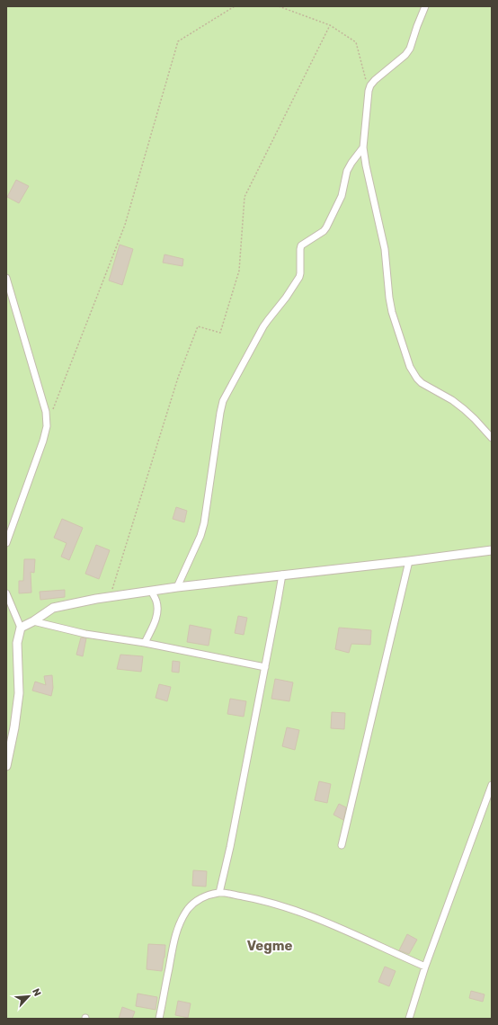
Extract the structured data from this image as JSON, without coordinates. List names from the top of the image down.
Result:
{
  "districts": ["Vegme"],
  "north": "top right"
}
